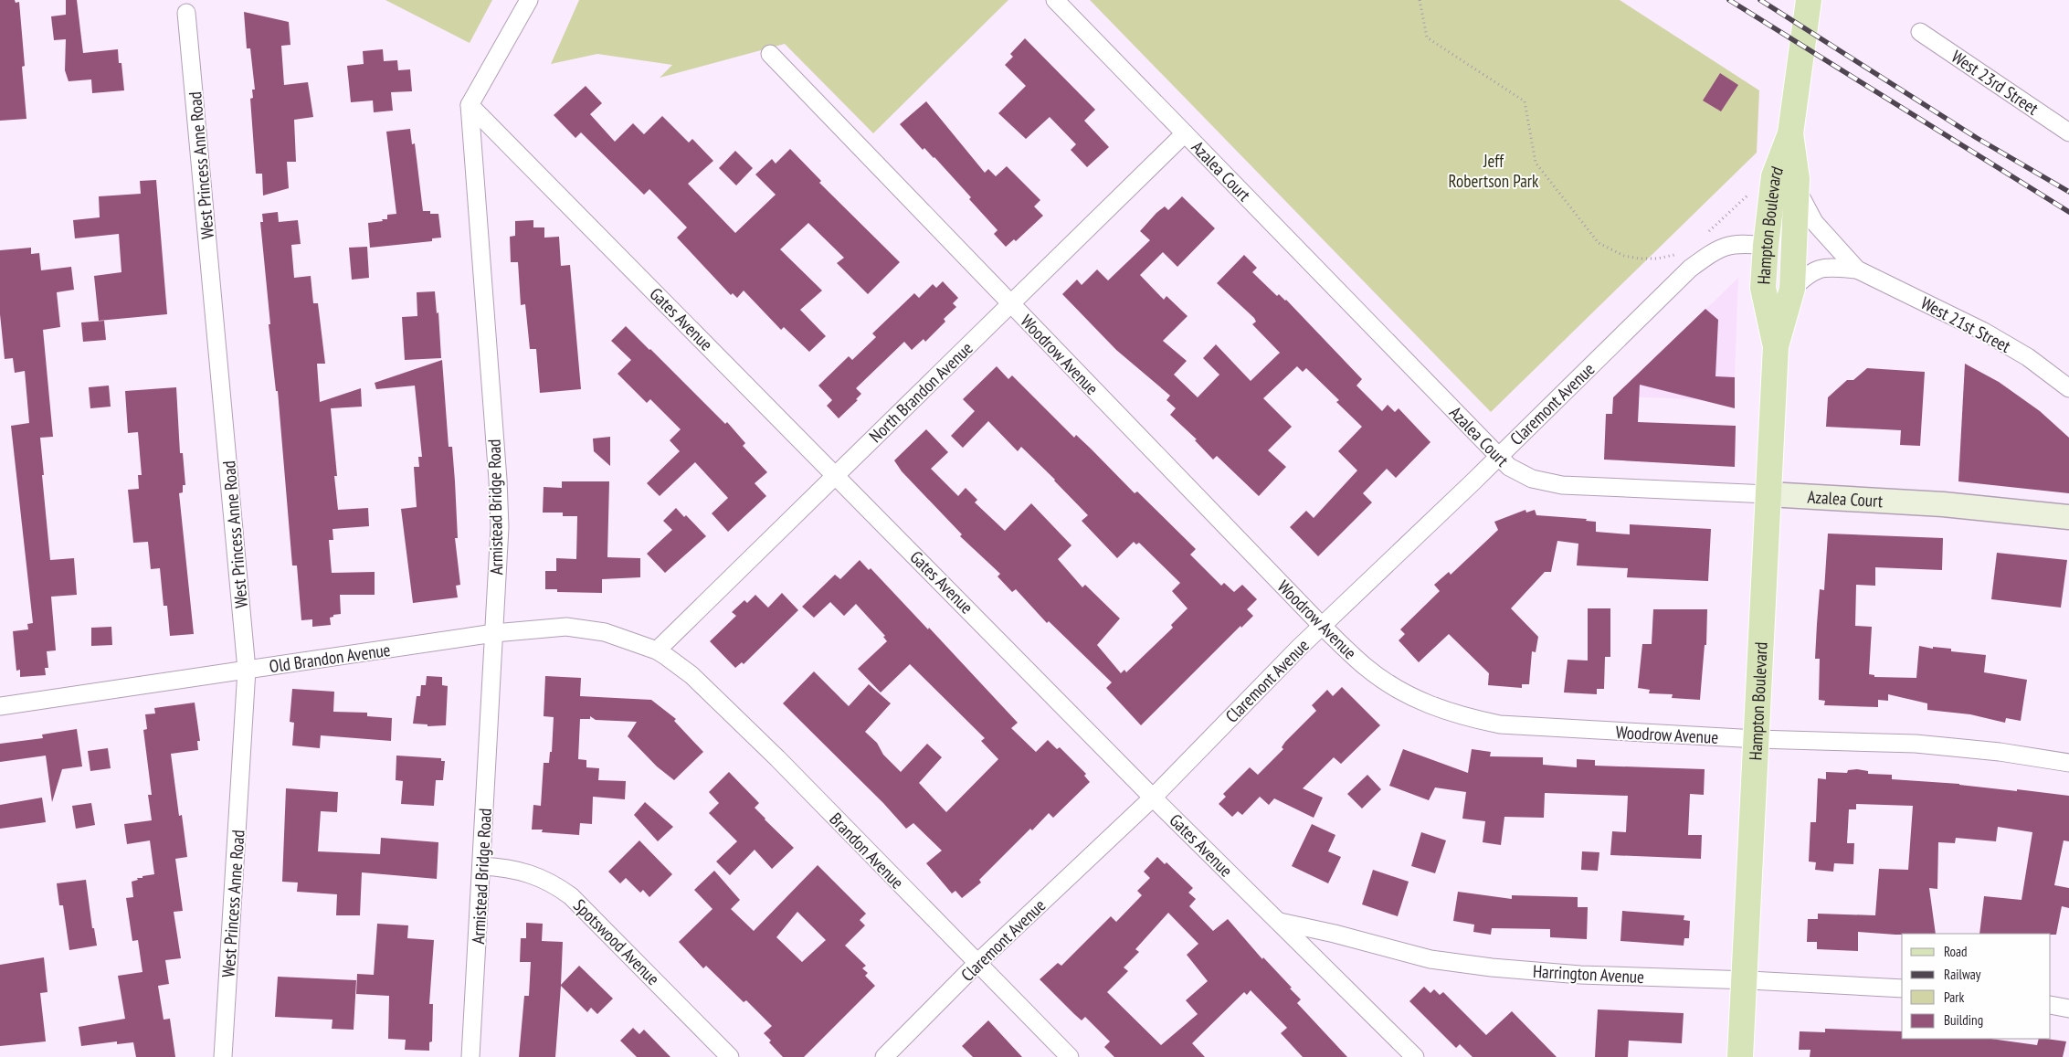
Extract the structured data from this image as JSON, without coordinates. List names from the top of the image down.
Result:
{
  "streets": {
    "main road": ["Hampton Boulevard"],
    "street": [
      "West 23rd Street",
      "West Princess Anne Road",
      "Azalea Court",
      "Gates Avenue",
      "West 21st Street",
      "Woodrow Avenue",
      "North Brandon Avenue",
      "Claremont Avenue",
      "Armistead Bridge Road",
      "Old Brandon Avenue",
      "Brandon Avenue",
      "Spotswood Avenue",
      "Harrington Avenue"
    ]
  },
  "crossings": [
    ["West Princess Anne Road", "Old Brandon Avenue"],
    ["Azalea Court", "Hampton Boulevard"],
    ["Azalea Court", "North Brandon Avenue"],
    ["Azalea Court", "Claremont Avenue"],
    ["Hampton Boulevard", "West 21st Street"],
    ["Hampton Boulevard", "Woodrow Avenue"],
    ["Hampton Boulevard", "Claremont Avenue"],
    ["Hampton Boulevard", "Harrington Avenue"],
    ["Gates Avenue", "North Brandon Avenue"],
    ["Gates Avenue", "Claremont Avenue"],
    ["Gates Avenue", "Armistead Bridge Road"],
    ["Gates Avenue", "Harrington Avenue"],
    ["Woodrow Avenue", "North Brandon Avenue"],
    ["Woodrow Avenue", "Claremont Avenue"],
    ["North Brandon Avenue", "Old Brandon Avenue"],
    ["North Brandon Avenue", "Brandon Avenue"],
    ["Claremont Avenue", "Brandon Avenue"],
    ["Armistead Bridge Road", "Old Brandon Avenue"],
    ["Armistead Bridge Road", "Spotswood Avenue"],
    ["Old Brandon Avenue", "Brandon Avenue"]
  ],
  "parks": ["Jeff Robertson Park"],
  "legend": [
    "Road",
    "Railway",
    "Park",
    "Building"
  ]
}
